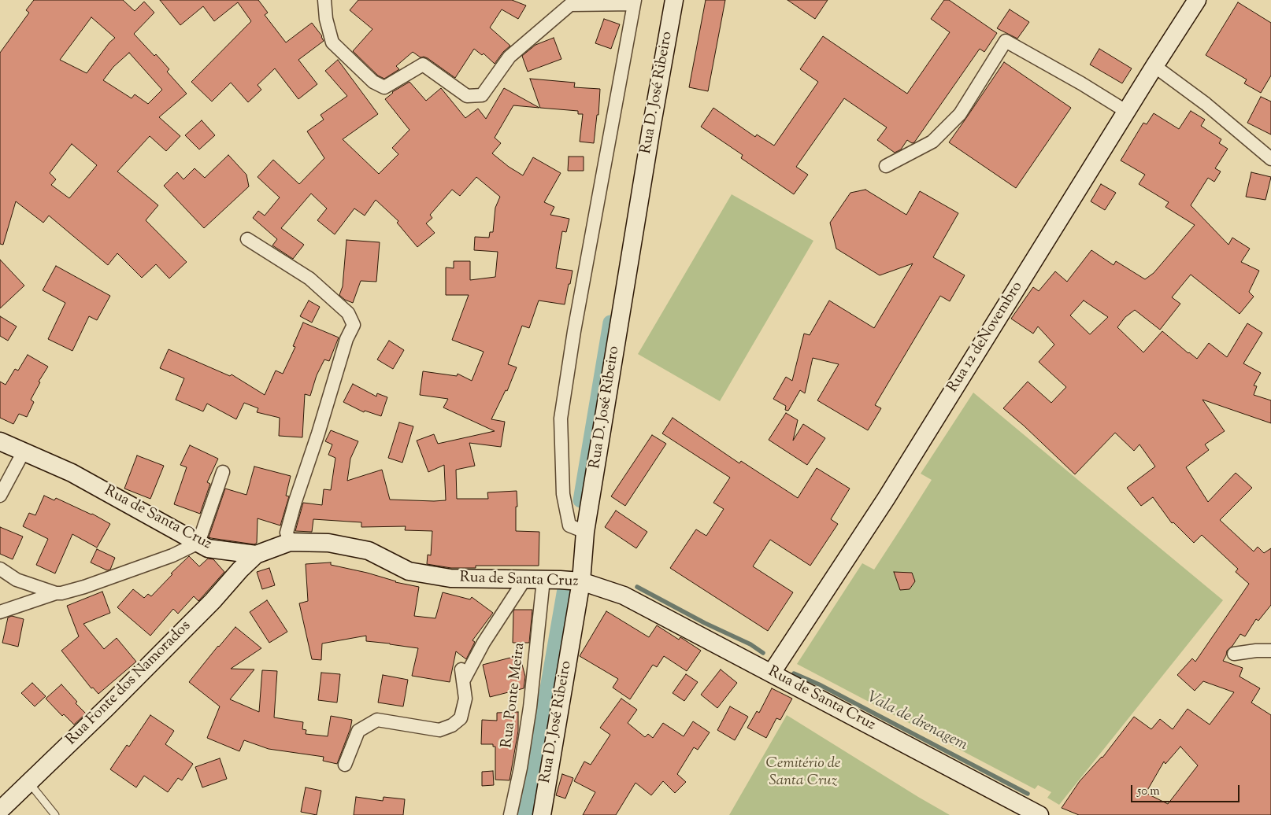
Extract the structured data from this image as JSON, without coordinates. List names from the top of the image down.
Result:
{
  "streets": {
    "street": [
      "Rua D. José Ribeiro",
      "Rua 12 deNovembro",
      "Rua de Santa Cruz",
      "Rua Fonte dos Namorados",
      "Rua Ponte Meira"
    ]
  },
  "crossings": [
    ["Rua D. José Ribeiro", "Rua de Santa Cruz"],
    ["Rua 12 deNovembro", "Rua de Santa Cruz"],
    ["Rua de Santa Cruz", "Rua Fonte dos Namorados"],
    ["Rua de Santa Cruz", "Rua Ponte Meira"]
  ],
  "water": ["Vala de drenagem"],
  "parks": ["Cemitério de Santa Cruz"],
  "scale_bar": "50 m"
}
